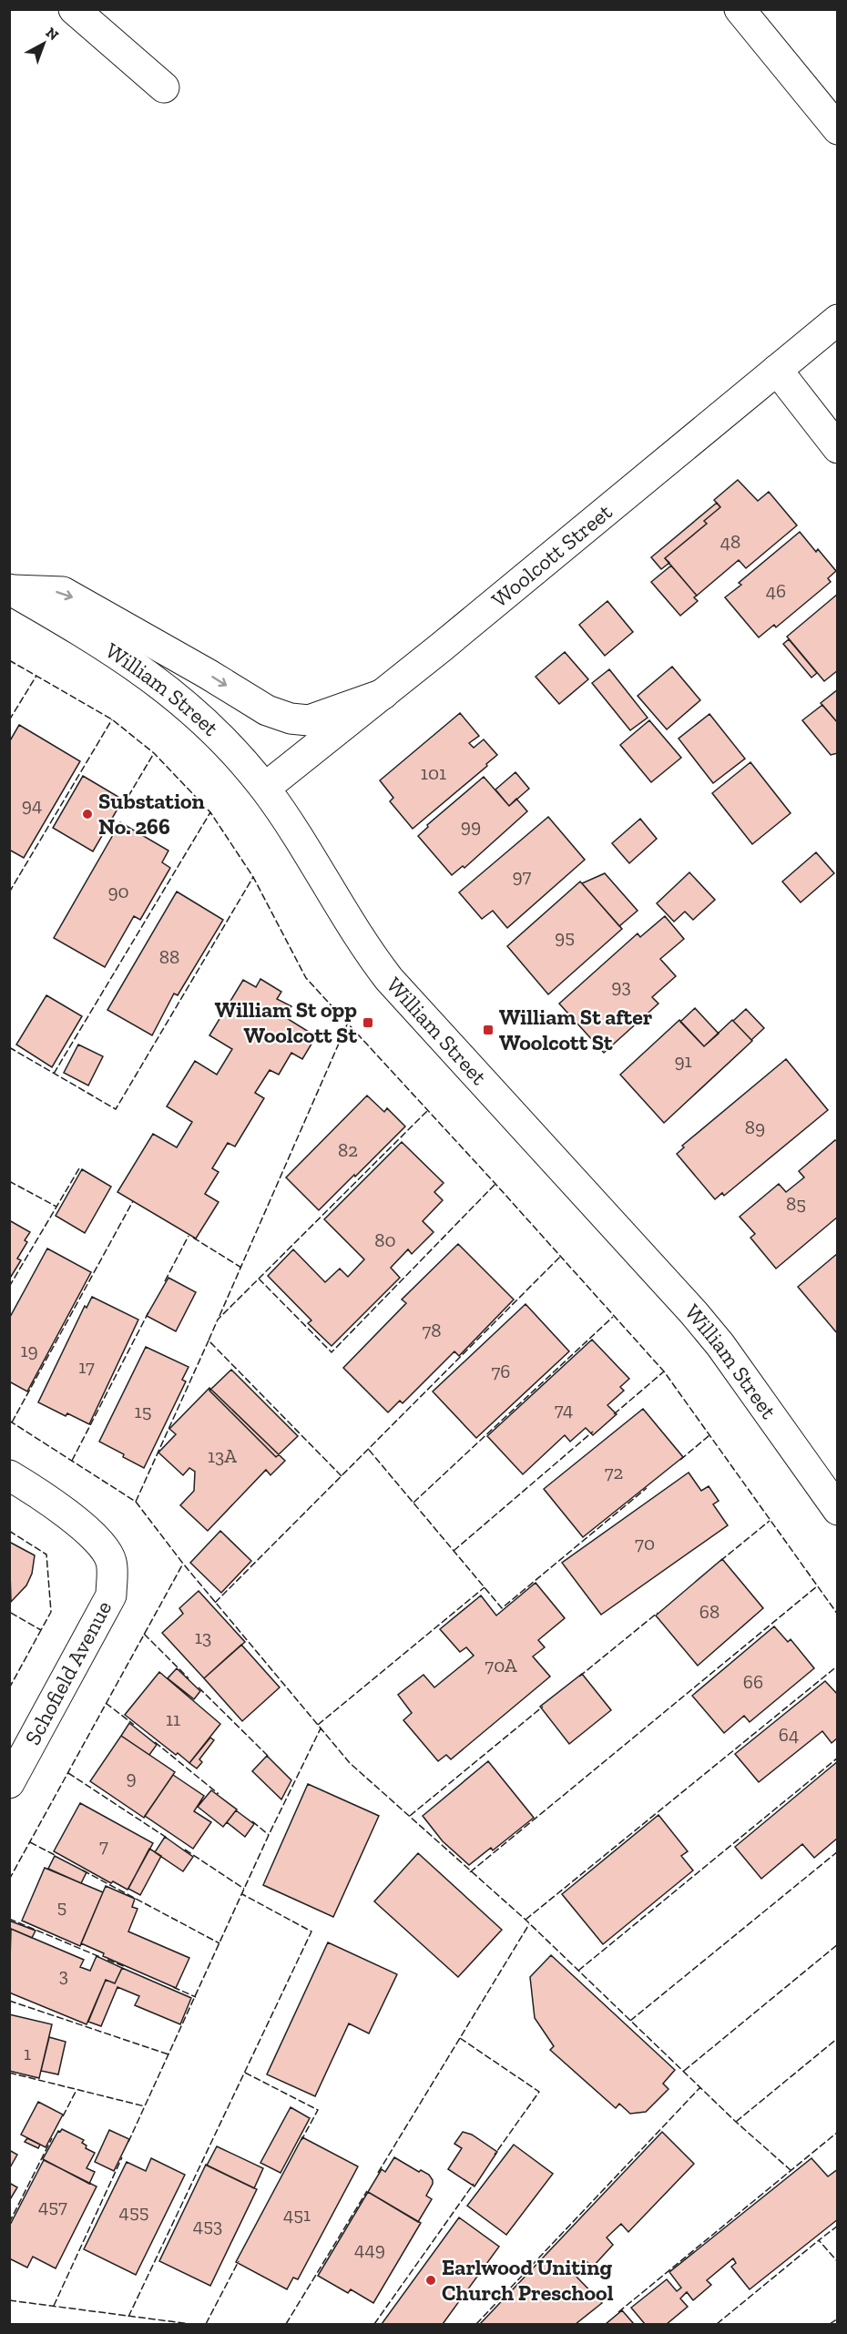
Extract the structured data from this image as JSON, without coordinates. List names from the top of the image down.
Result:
{
  "streets": {
    "main road": ["Woolcott Street", "William Street", "Schofield Avenue"]
  },
  "crossings": [
    ["Woolcott Street", "William Street"]
  ],
  "places": {
    "other": ["Substation No. 266", "Earlwood Uniting Church Preschool"],
    "transit": ["William St opp Woolcott St", "William St after Woolcott St"]
  },
  "house_numbers": [
    "48",
    "46",
    "101",
    "94",
    "99",
    "97",
    "90",
    "95",
    "88",
    "93",
    "91",
    "89",
    "82",
    "85",
    "80",
    "78",
    "19",
    "17",
    "76",
    "74",
    "15",
    "13A",
    "72",
    "70",
    "68",
    "13",
    "70A",
    "66",
    "11",
    "64",
    "9",
    "7",
    "5",
    "3",
    "1",
    "457",
    "455",
    "451",
    "453",
    "449"
  ],
  "north": "top right"
}
